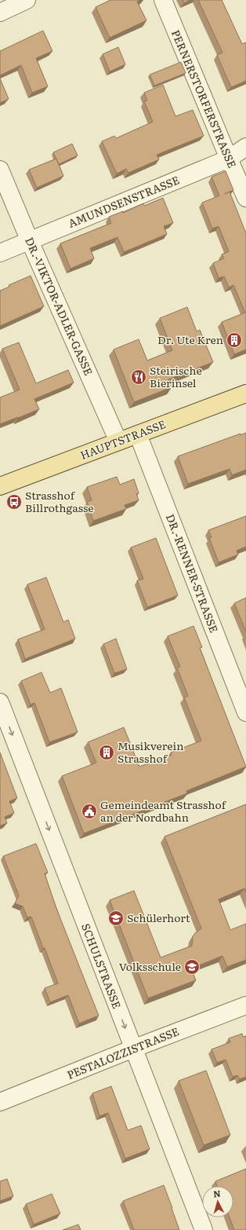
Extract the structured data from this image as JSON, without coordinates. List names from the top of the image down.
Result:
{
  "streets": {
    "main road": ["HAUPTSTRASSE"],
    "street": [
      "PERNERSTORFERSTRASSE",
      "AMUNDSENSTRASSE",
      "DR.-VIKTOR-ADLER-GASSE",
      "DR.-RENNER-STRASSE",
      "SCHULSTRASSE",
      "PESTALOZZISTRASSE"
    ]
  },
  "crossings": [
    ["PERNERSTORFERSTRASSE", "AMUNDSENSTRASSE"],
    ["AMUNDSENSTRASSE", "DR.-VIKTOR-ADLER-GASSE"],
    ["DR.-VIKTOR-ADLER-GASSE", "HAUPTSTRASSE"],
    ["HAUPTSTRASSE", "DR.-RENNER-STRASSE"],
    ["SCHULSTRASSE", "PESTALOZZISTRASSE"]
  ],
  "one_way": ["SCHULSTRASSE"],
  "places": {
    "building": ["Dr. Ute Kren", "Musikverein Strasshof"],
    "restaurant": ["Steirische Bierinsel"],
    "bus stop": ["Strasshof Billrothgasse"],
    "public building": ["Gemeindeamt Strasshof an der Nordbahn"],
    "school or university": ["Schülerhort", "Volksschule"]
  },
  "north": "top"
}
